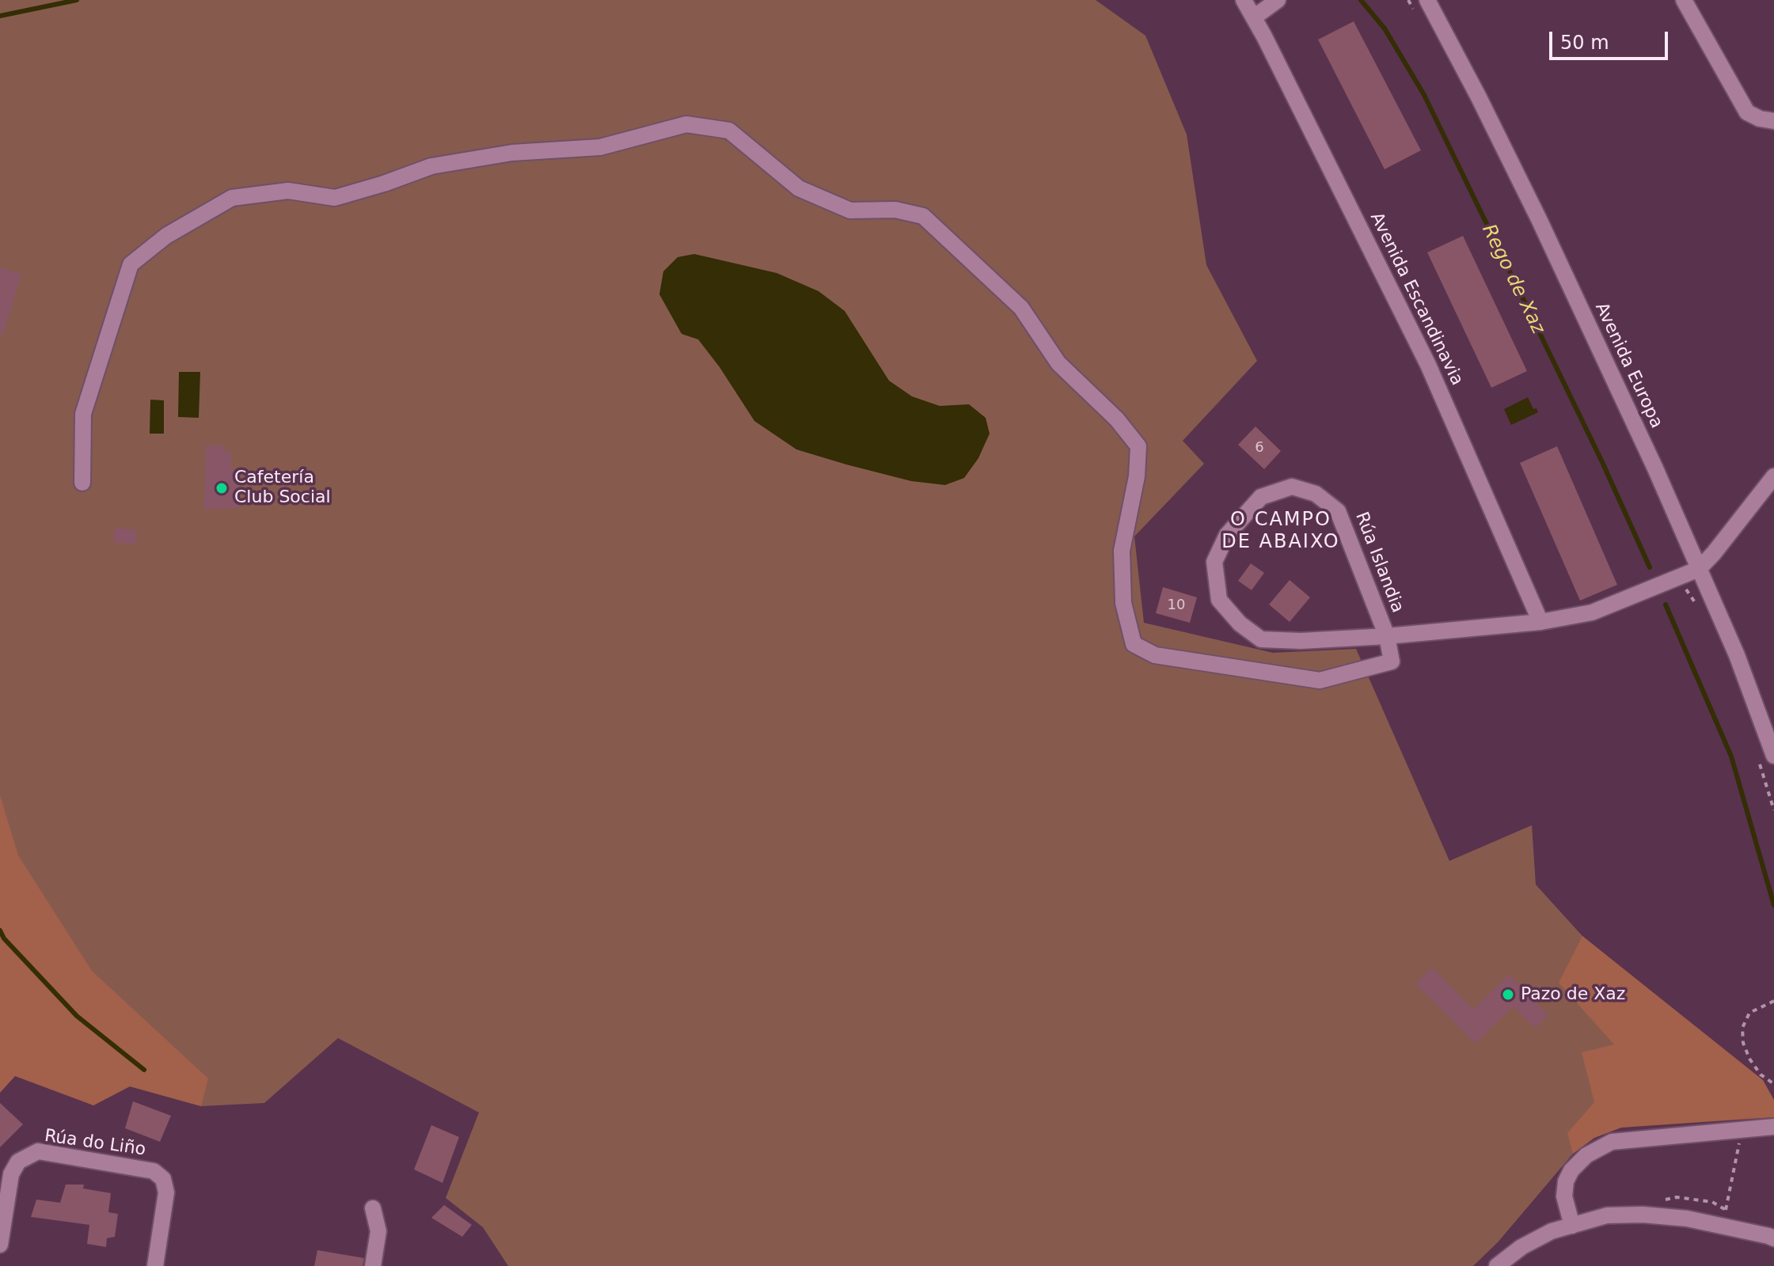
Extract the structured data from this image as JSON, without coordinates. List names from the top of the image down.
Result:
{
  "streets": {
    "street": [
      "Avenida Escandinavia",
      "Avenida Europa",
      "Rúa Islandia",
      "Rúa do Liño"
    ]
  },
  "crossings": [
    ["Avenida Escandinavia", "Rúa Islandia"],
    ["Avenida Europa", "Rúa Islandia"]
  ],
  "districts": ["O CAMPO DE ABAIXO"],
  "water": ["Rego de Xaz"],
  "places": ["Cafetería Club Social", "Pazo de Xaz"],
  "house_numbers": ["6", "10"],
  "scale_bar": "50 m"
}
